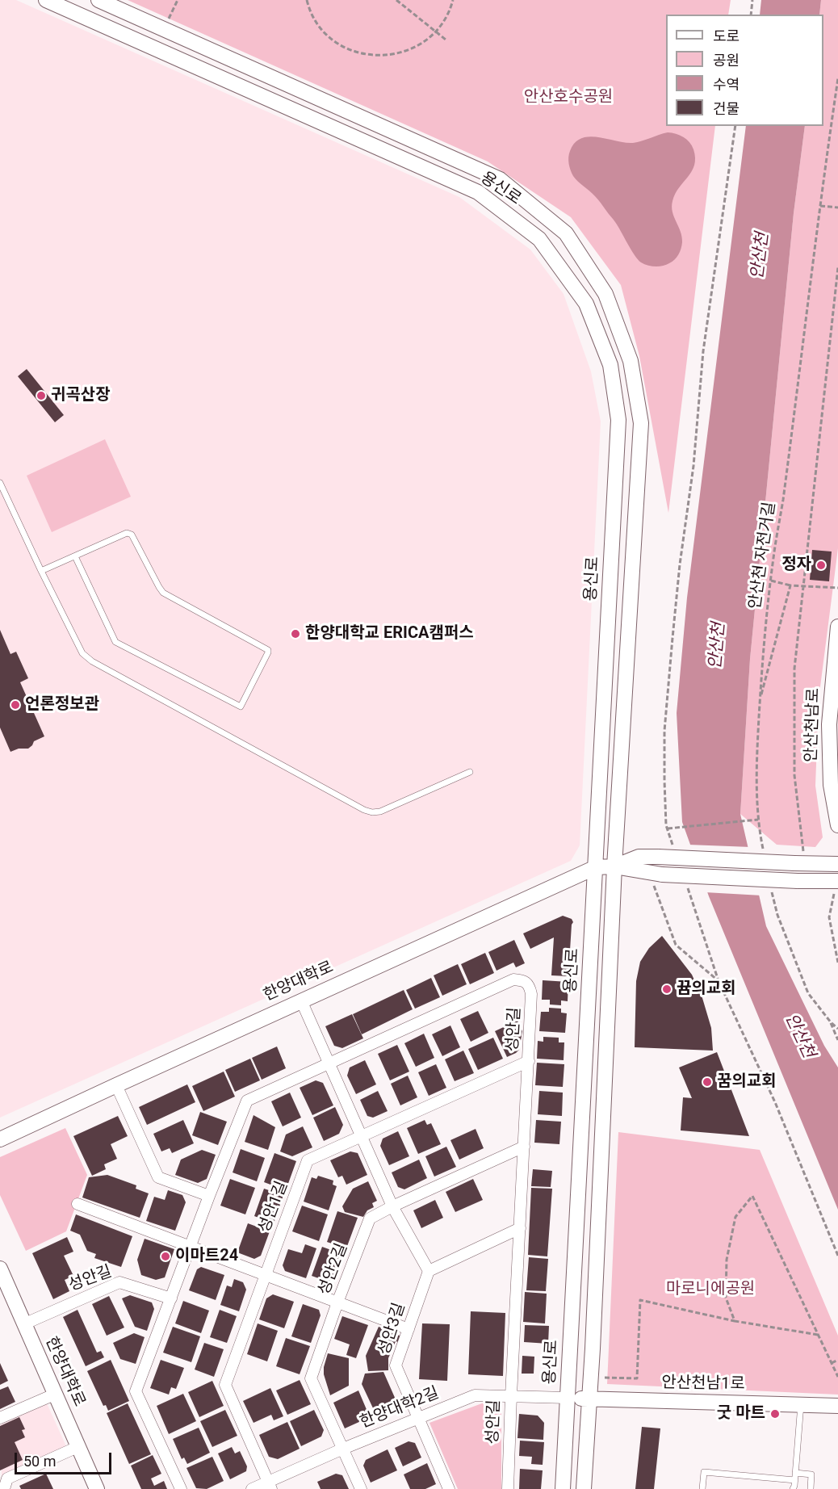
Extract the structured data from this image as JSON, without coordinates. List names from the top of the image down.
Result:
{
  "streets": {
    "main road": [
      "용신로",
      "안산천남로",
      "한양대학로",
      "안산천남1로"
    ],
    "street": [
      "성안길",
      "성안1길",
      "성안2길",
      "성안3길",
      "한양대학2길"
    ],
    "path": ["안산천 자전거길"]
  },
  "crossings": [
    ["용신로", "한양대학로"],
    ["용신로", "안산천남1로"],
    ["용신로", "한양대학2길"],
    ["한양대학로", "성안길"],
    ["성안길", "성안1길"],
    ["성안길", "성안2길"],
    ["성안길", "한양대학2길"],
    ["성안1길", "한양대학2길"],
    ["성안2길", "한양대학2길"],
    ["성안3길", "한양대학2길"],
    ["안산천남1로", "한양대학2길"]
  ],
  "water": ["안산천"],
  "parks": ["안산호수공원", "마로니에공원"],
  "places": [
    "귀곡산장",
    "정자",
    "한양대학교 ERICA캠퍼스",
    "언론정보관",
    "뀸의교회",
    "꿈의교회",
    "이마트24",
    "굿 마트"
  ],
  "legend": [
    "도로",
    "공원",
    "수역",
    "건물"
  ],
  "scale_bar": "50 m"
}
